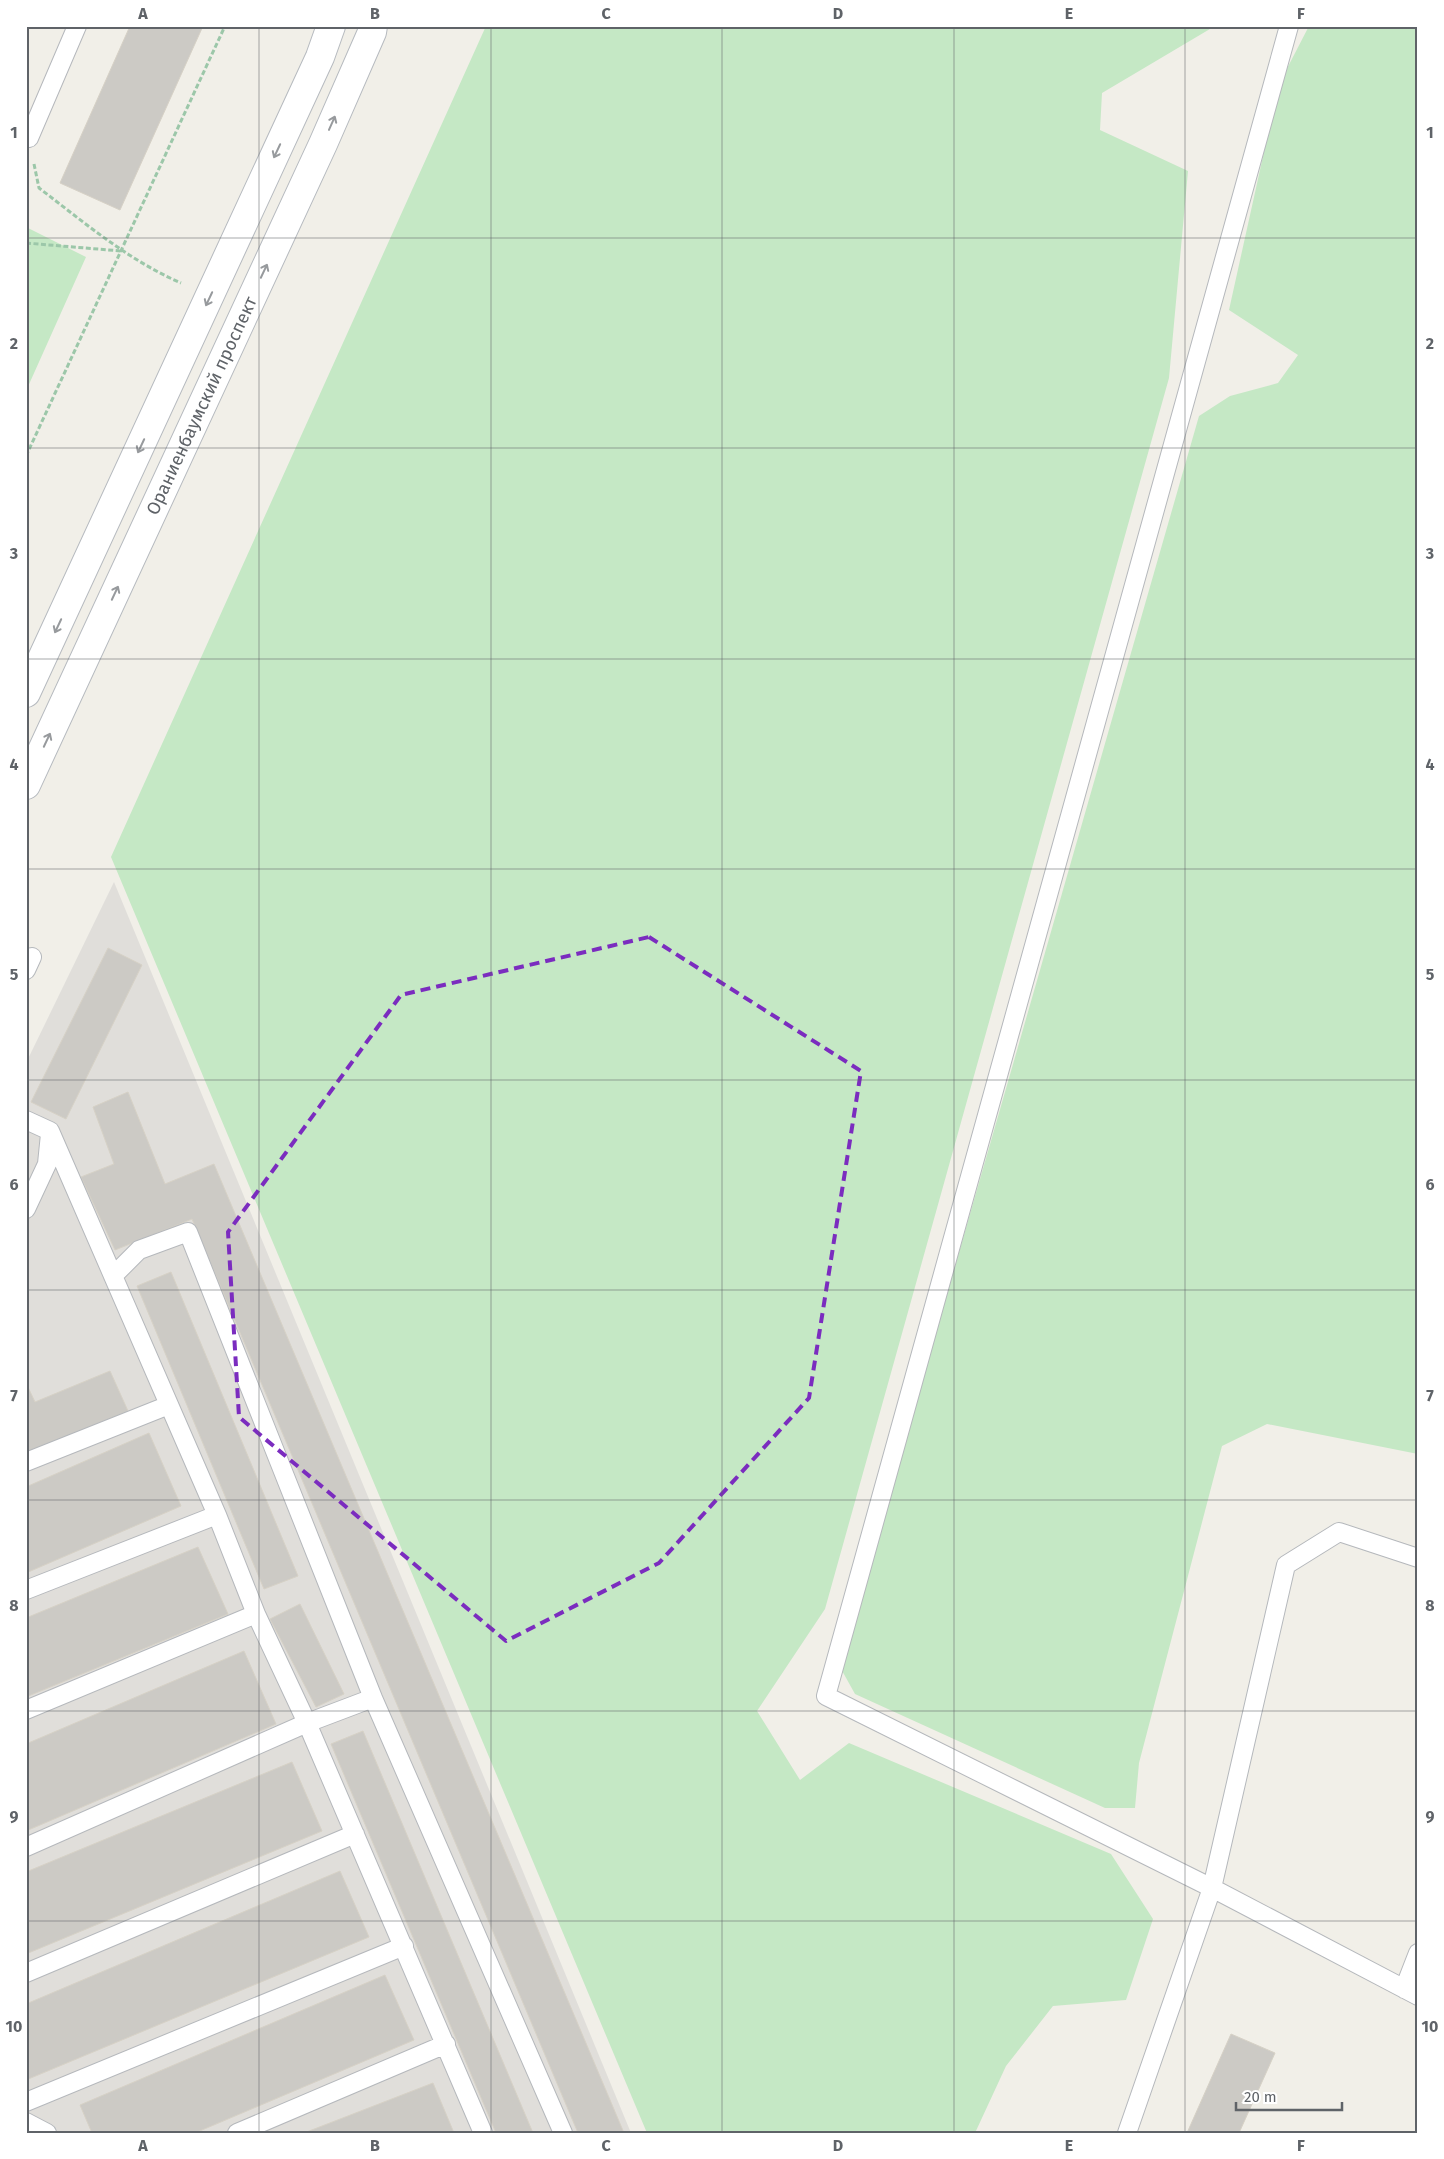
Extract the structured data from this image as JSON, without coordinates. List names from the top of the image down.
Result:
{
  "streets": {
    "main road": ["Ораниенбаумский проспект"]
  },
  "scale_bar": "20 m",
  "grid": {
    "columns": [
      "A",
      "B",
      "C",
      "D",
      "E",
      "F"
    ],
    "rows": [
      "1",
      "2",
      "3",
      "4",
      "5",
      "6",
      "7",
      "8",
      "9",
      "10"
    ]
  }
}
